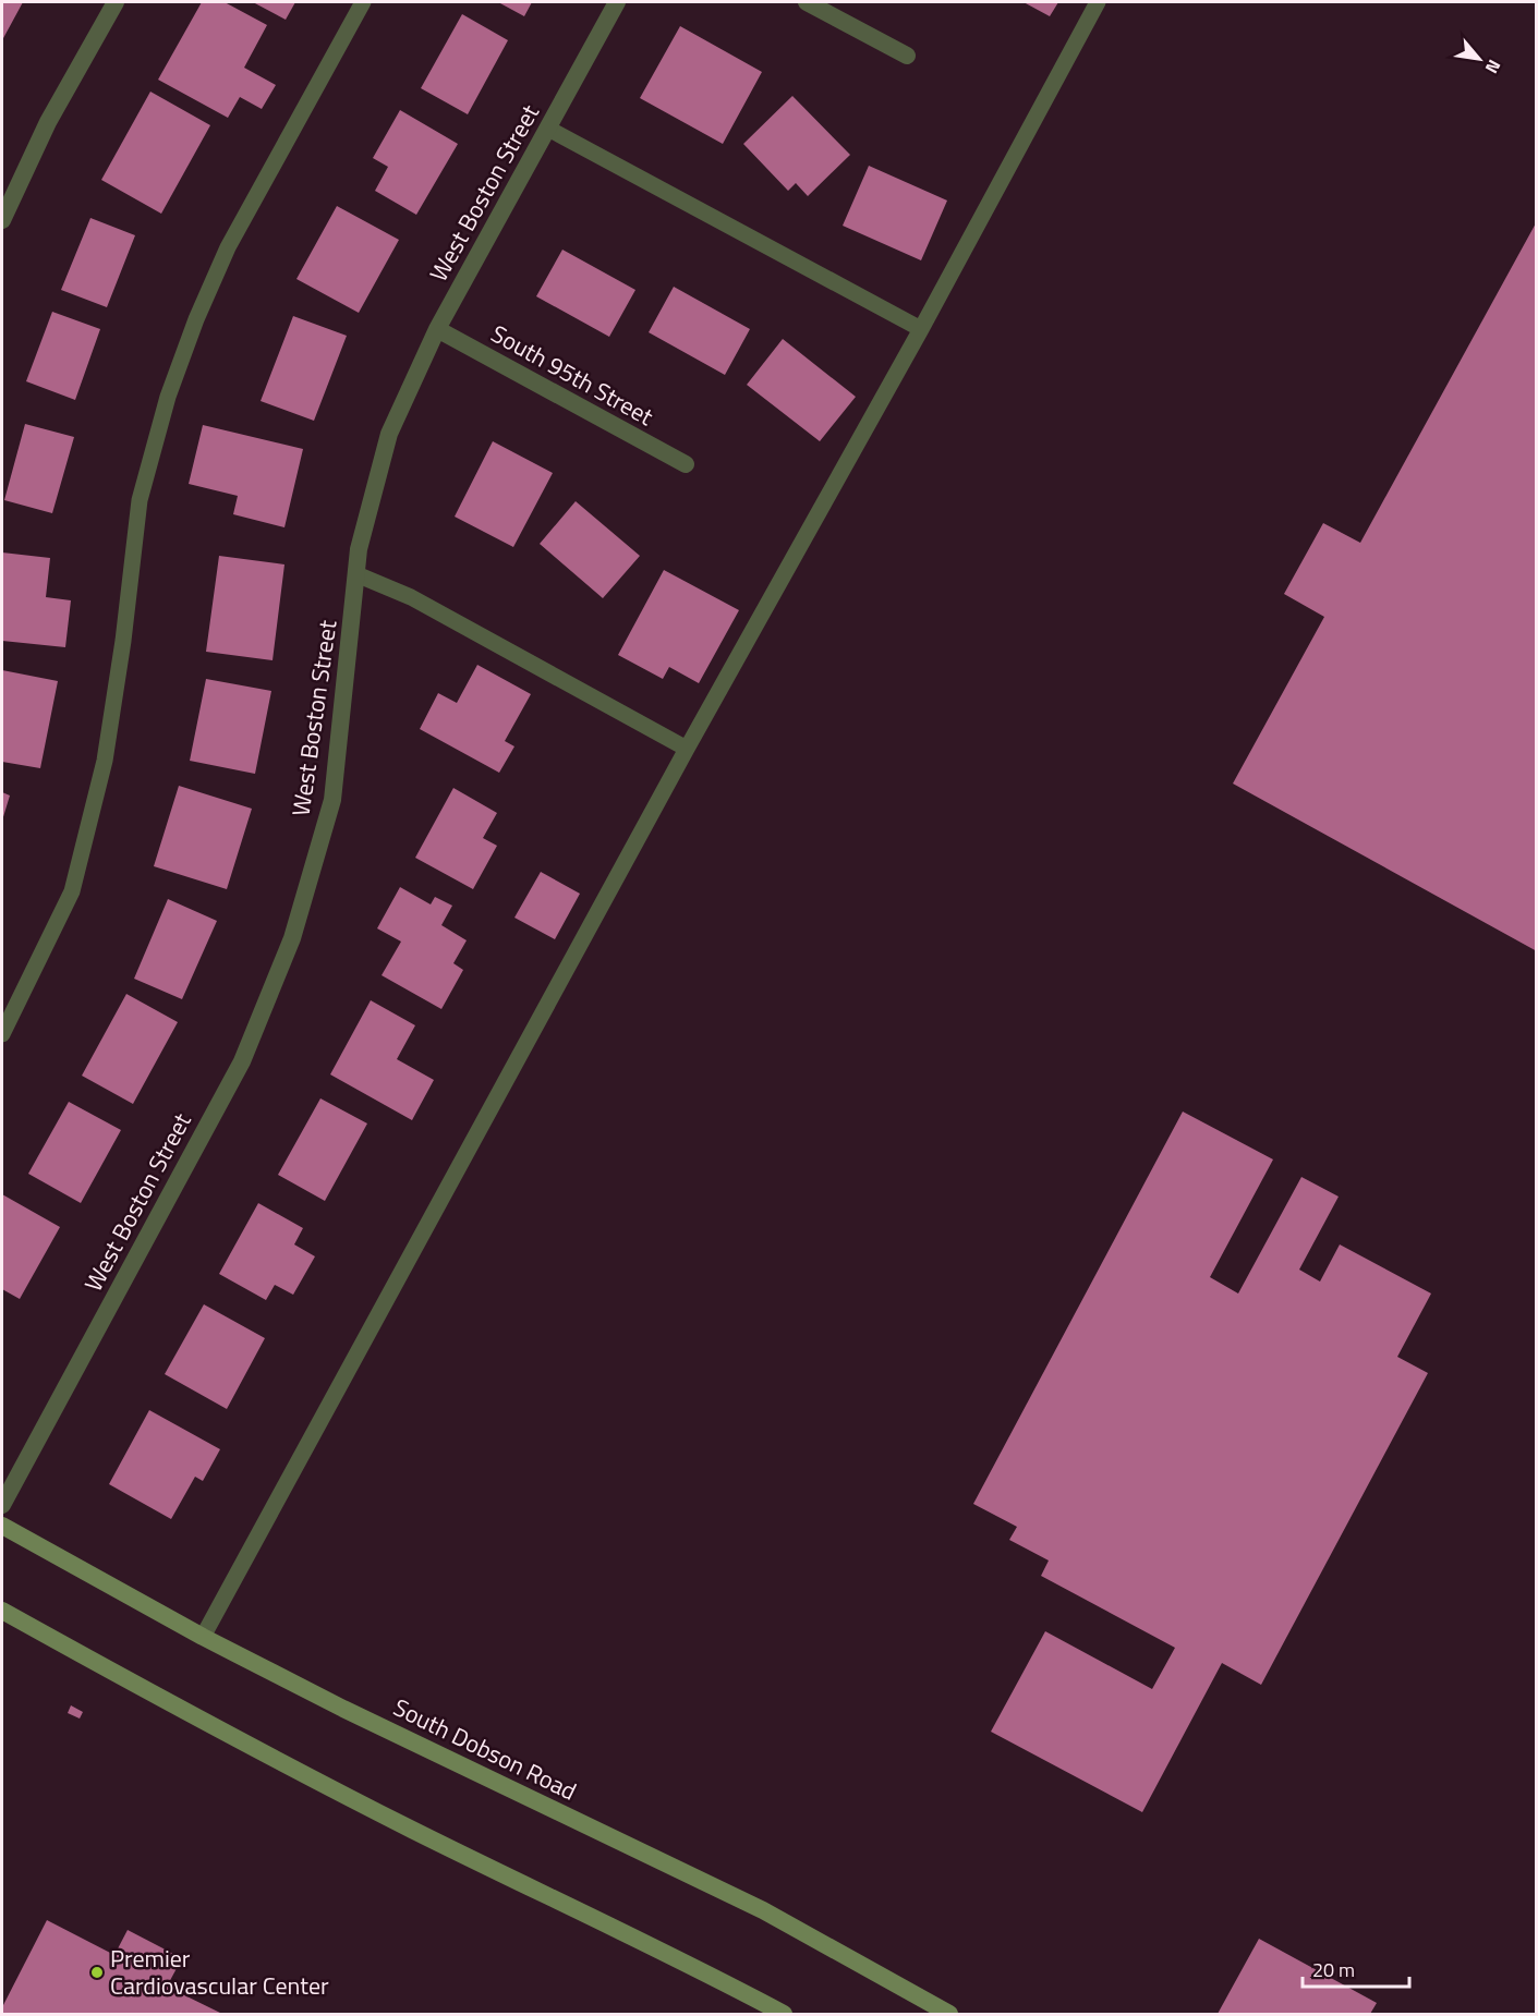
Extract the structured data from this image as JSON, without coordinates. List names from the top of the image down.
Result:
{
  "streets": {
    "main road": ["South Dobson Road"],
    "street": ["West Boston Street", "South 95th Street"]
  },
  "crossings": [
    ["West Boston Street", "South 95th Street"]
  ],
  "places": ["Premier Cardiovascular Center"],
  "scale_bar": "20 m",
  "north": "bottom right"
}
